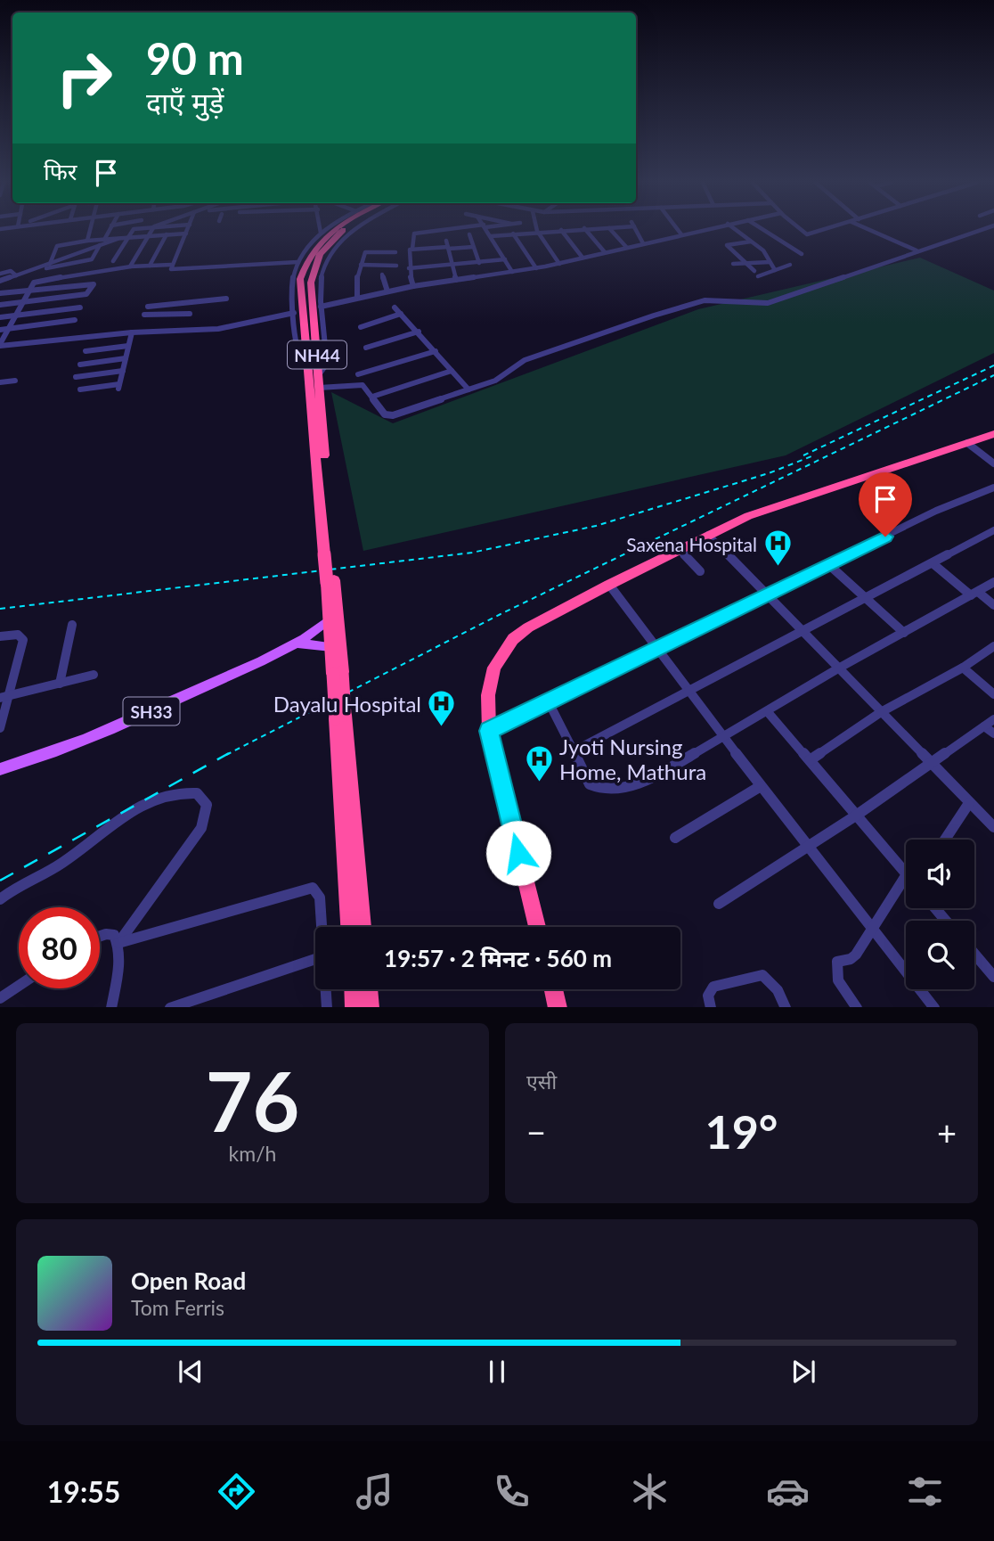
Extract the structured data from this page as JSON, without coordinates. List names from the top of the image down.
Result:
{
  "streets": {
    "highway": ["NH44"],
    "main road": ["SH33"]
  },
  "crossings": [
    ["NH44", "SH33"]
  ],
  "places": {
    "hospital": ["Saxena Hospital", "Dayalu Hospital", "Jyoti Nursing Home, Mathura"]
  },
  "page": {
    "turn": ["90 m", "दाएँ मुड़ें"],
    "then": "फिर",
    "limit": "80",
    "trip": "19:57 · 2 मिनट · 560 m",
    "tile": [
      ["76", "km/h"],
      "एसी"
    ],
    "heat": ["−", "19°", "+"],
    "song": ["Open Road", "Tom Ferris"],
    "tabs": "19:55"
  }
}
